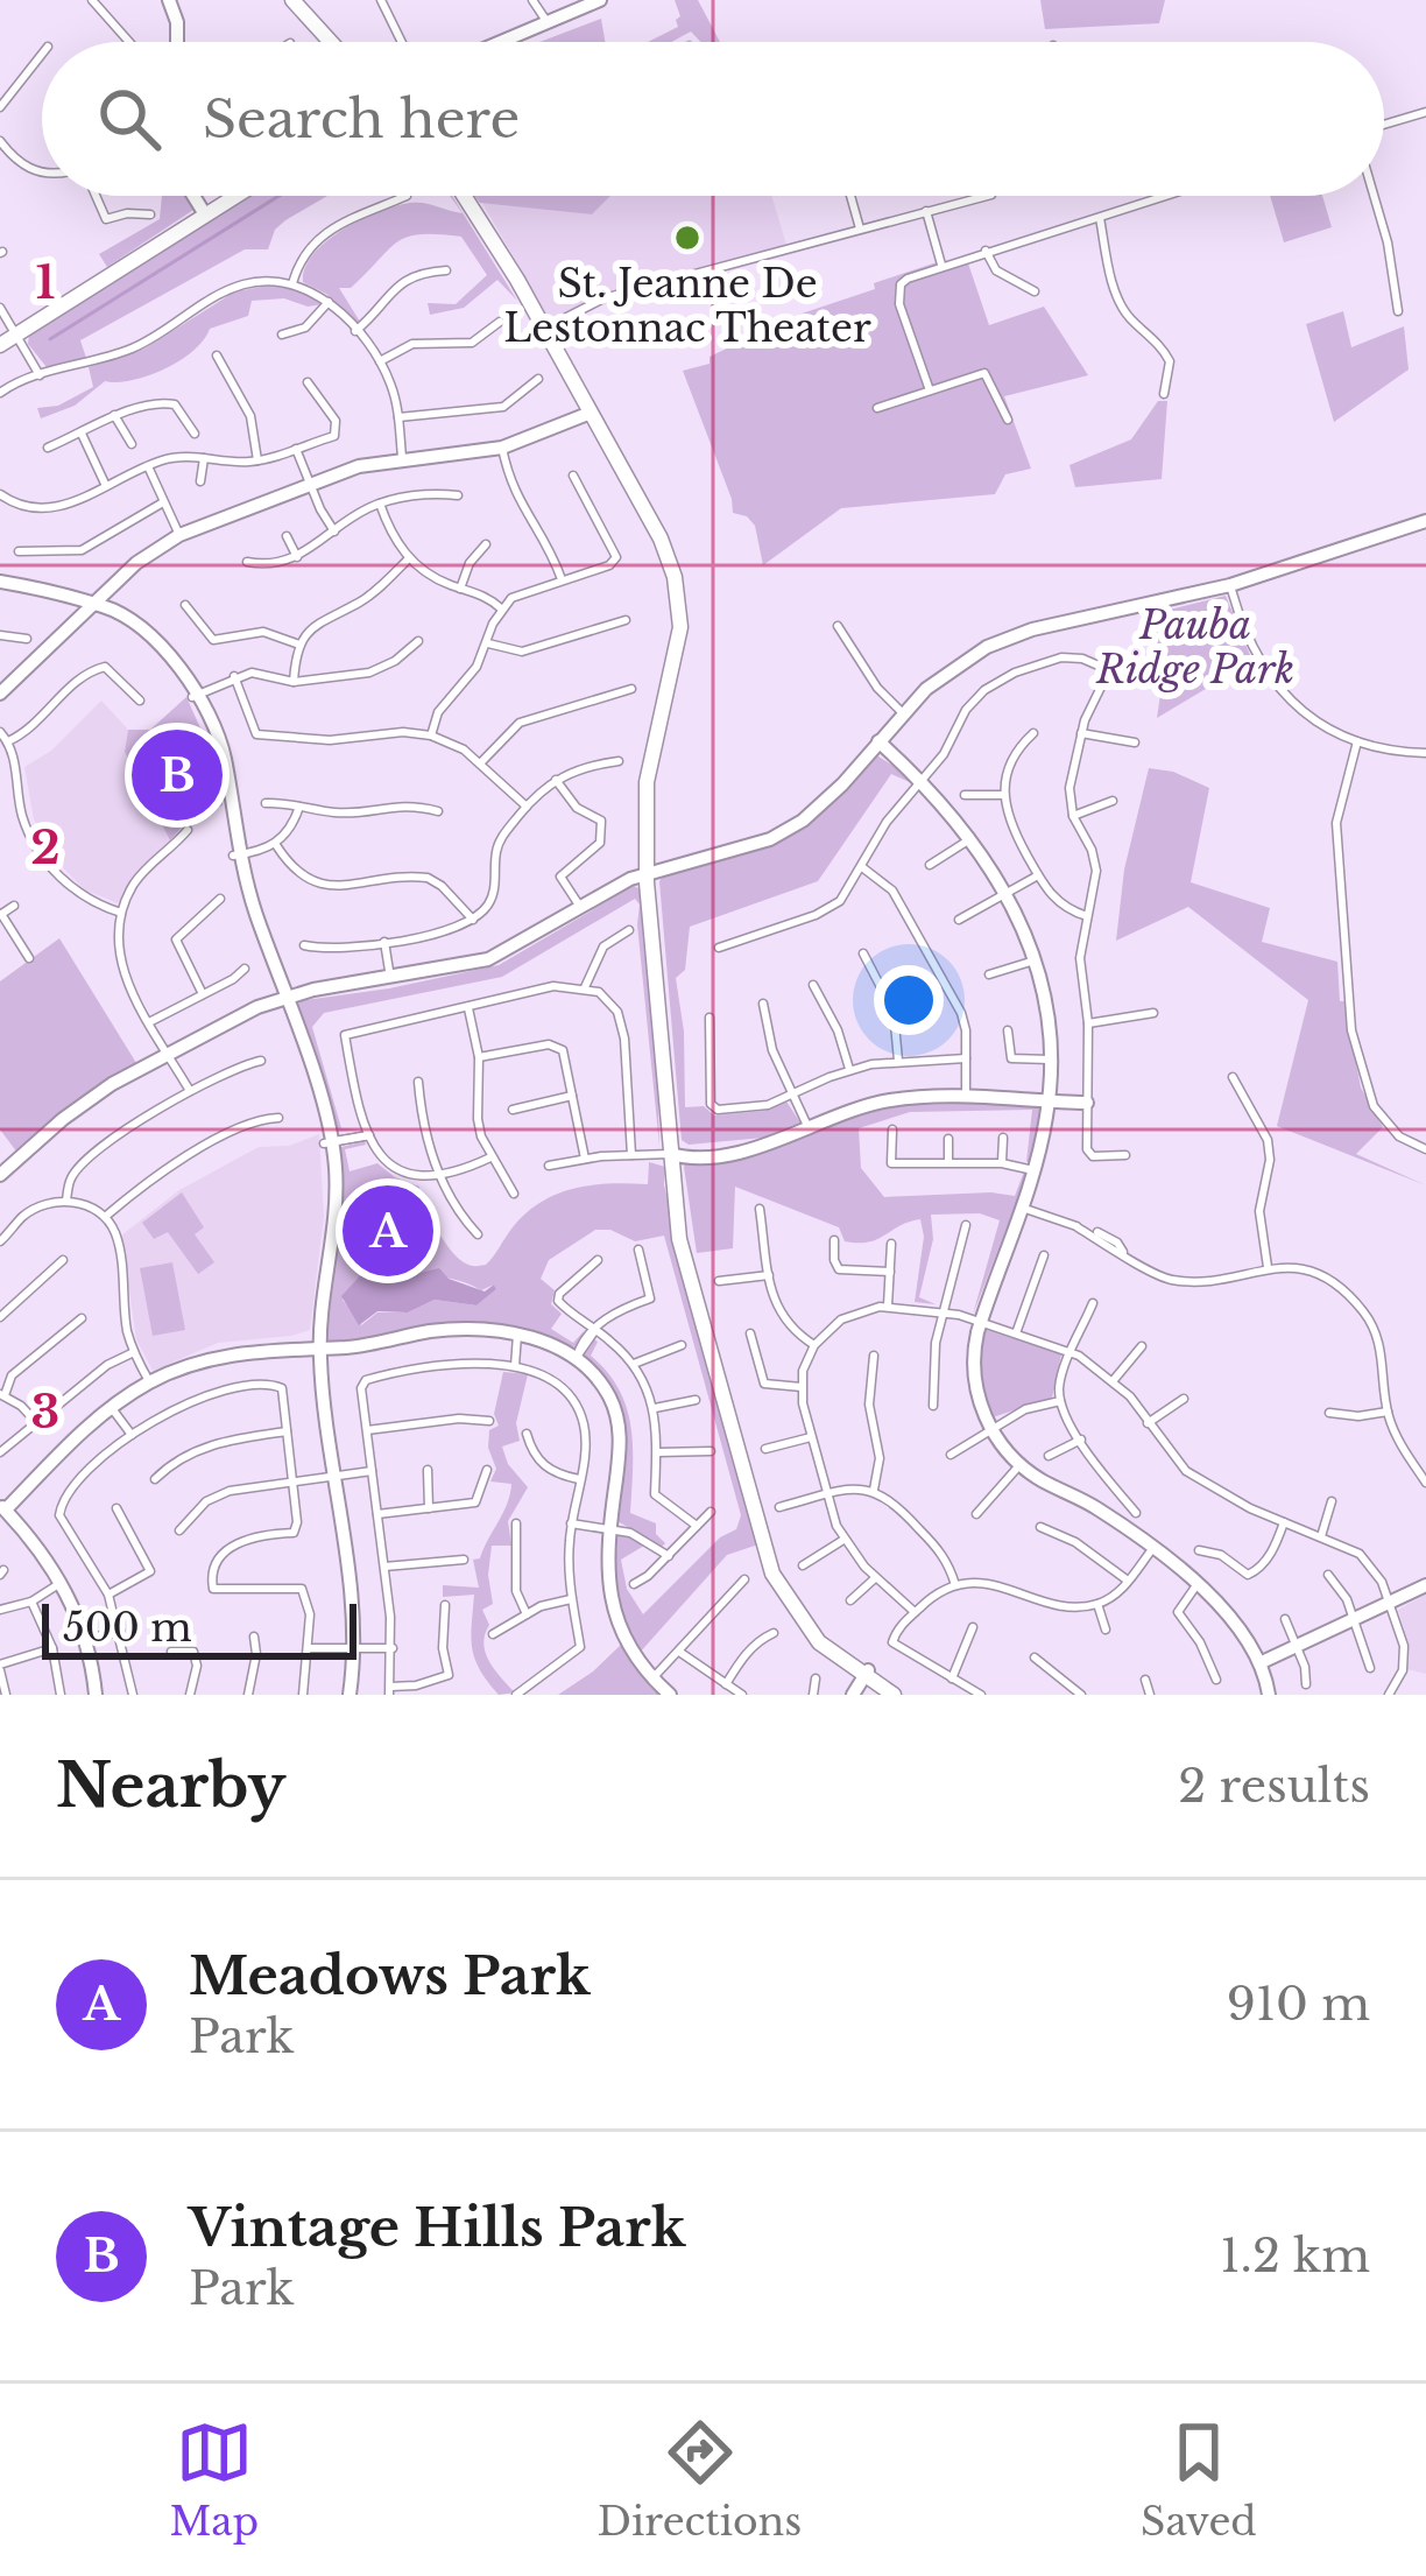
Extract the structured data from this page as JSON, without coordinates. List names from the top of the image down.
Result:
{
  "parks": ["Pauba Ridge Park"],
  "places": ["St. Jeanne De Lestonnac Theater"],
  "scale_bar": "500 m",
  "page": {
    "search": "Search here",
    "pins": ["B", "A"],
    "scale": "500 m",
    "heading": ["Nearby", "2 results"],
    "list": [
      {
        "mark": "A",
        "name": "Meadows Park",
        "note": "Park",
        "value": "910 m"
      },
      {
        "mark": "B",
        "name": "Vintage Hills Park",
        "note": "Park",
        "value": "1.2 km"
      }
    ],
    "nav": ["Map", "Directions", "Saved"]
  },
  "grid": {
    "rows": ["1", "2", "3"]
  }
}
